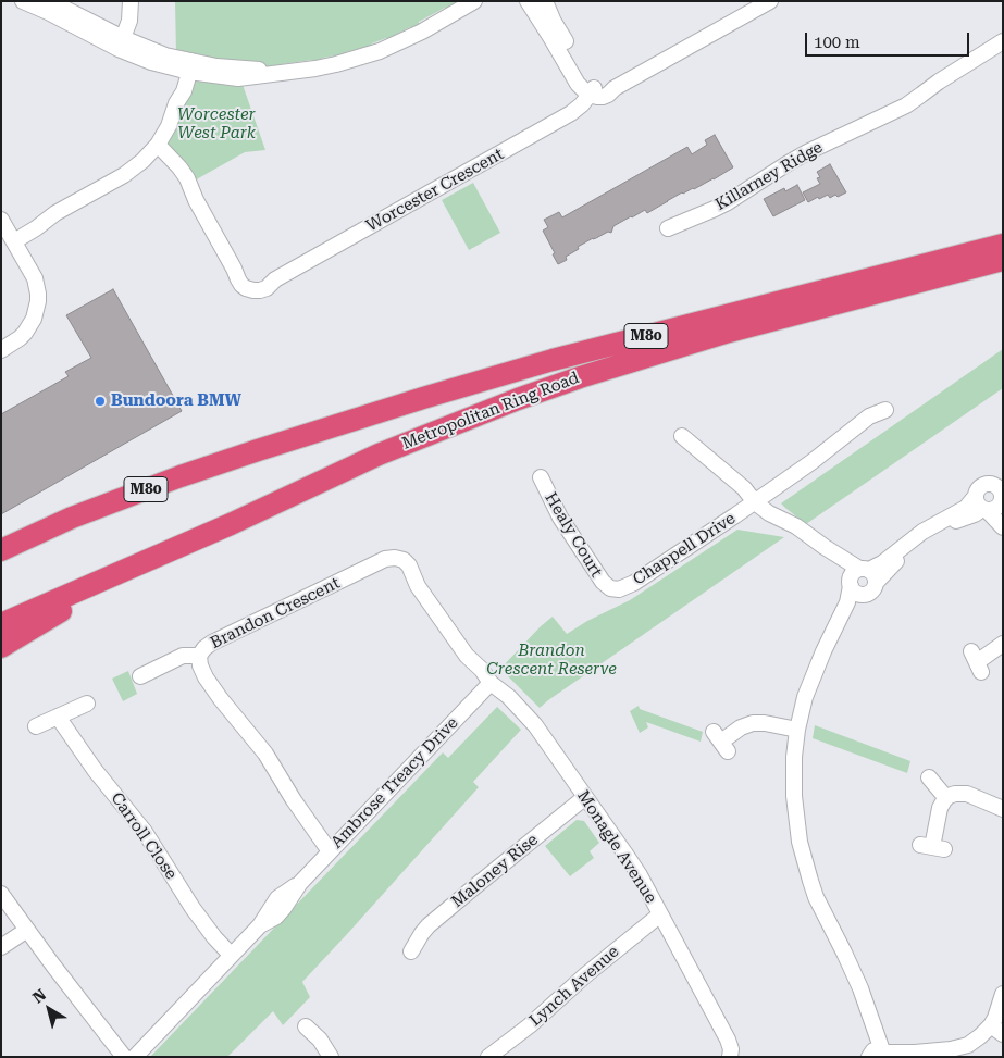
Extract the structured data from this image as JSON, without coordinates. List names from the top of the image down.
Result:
{
  "streets": {
    "highway": ["M80", "Metropolitan Ring Road"],
    "street": [
      "Killarney Ridge",
      "Worcester Crescent",
      "Healy Court",
      "Chappell Drive",
      "Brandon Crescent",
      "Ambrose Treacy Drive",
      "Carroll Close",
      "Monagle Avenue",
      "Maloney Rise",
      "Lynch Avenue"
    ]
  },
  "crossings": [
    ["Healy Court", "Chappell Drive"],
    ["Brandon Crescent", "Ambrose Treacy Drive"],
    ["Brandon Crescent", "Monagle Avenue"],
    ["Ambrose Treacy Drive", "Carroll Close"],
    ["Ambrose Treacy Drive", "Monagle Avenue"],
    ["Monagle Avenue", "Maloney Rise"],
    ["Monagle Avenue", "Lynch Avenue"]
  ],
  "parks": ["Worcester West Park", "Brandon Crescent Reserve"],
  "places": ["Bundoora BMW"],
  "scale_bar": "100 m",
  "north": "top left"
}
